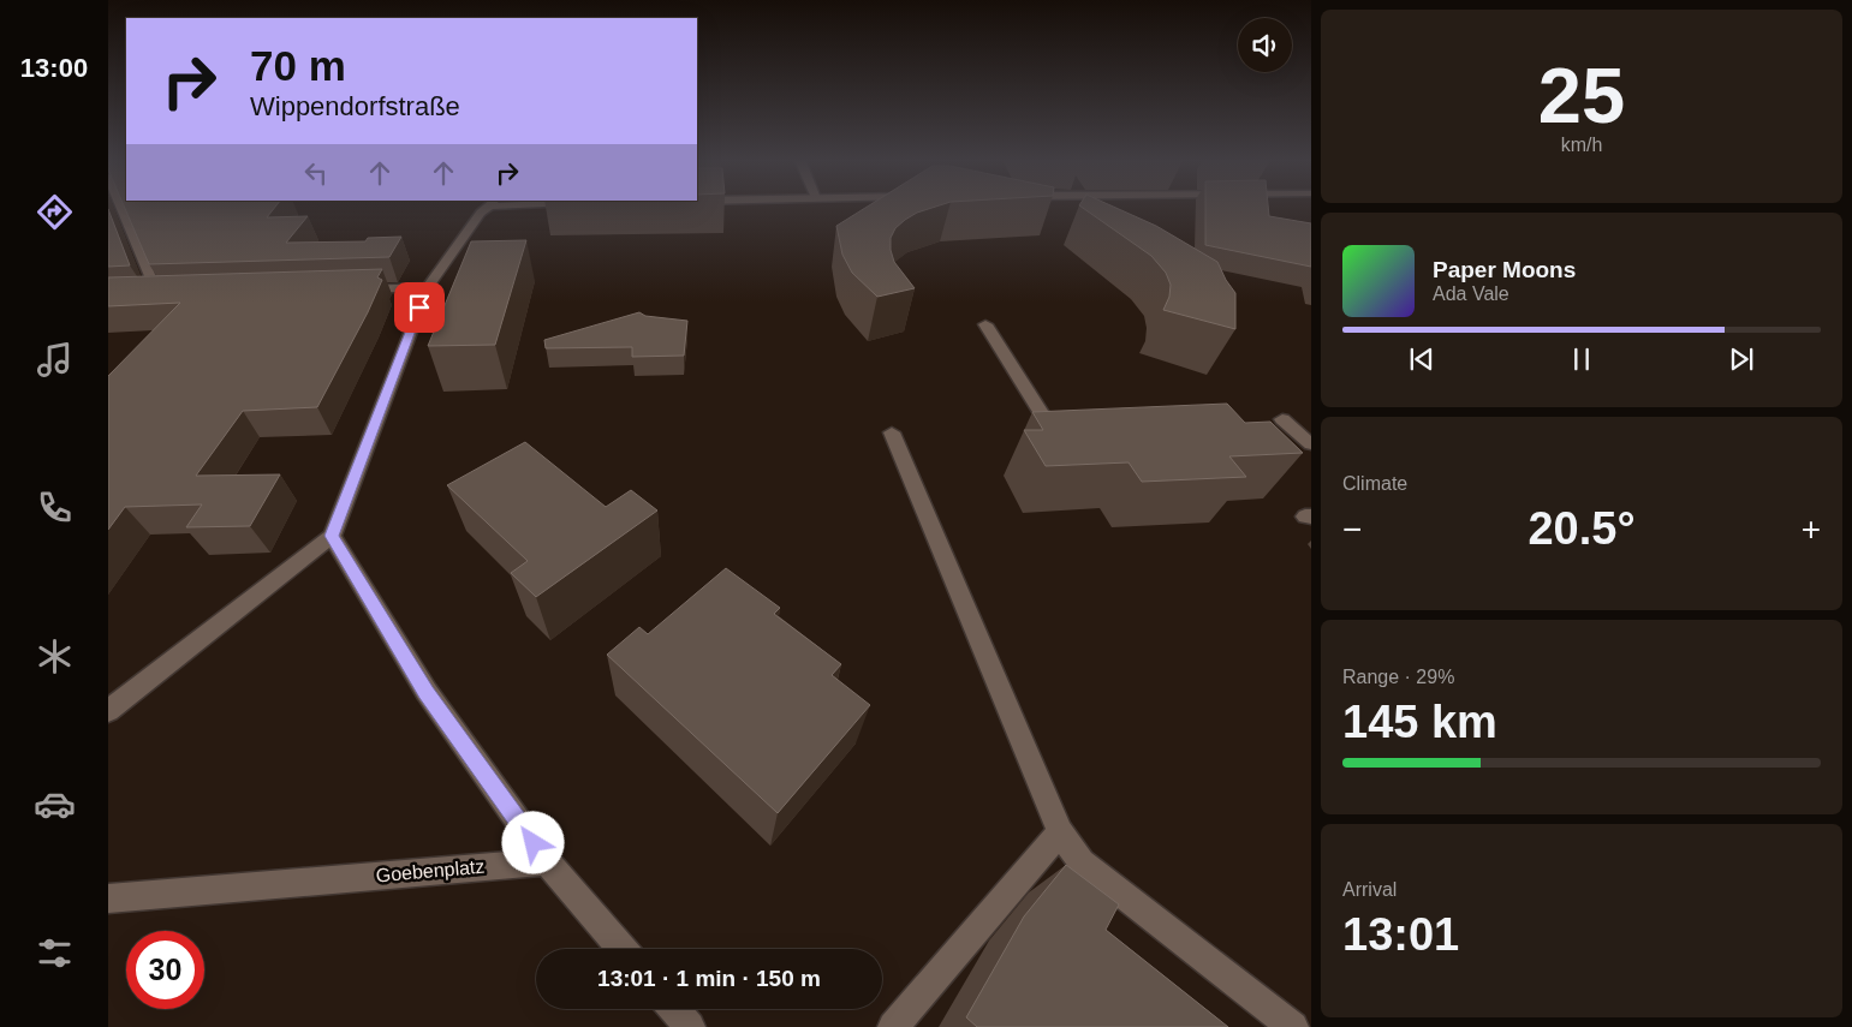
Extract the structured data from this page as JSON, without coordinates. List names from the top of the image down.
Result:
{
  "streets": {
    "street": ["Goebenplatz"]
  },
  "page": {
    "tabs": "13:00",
    "tile": [
      ["25", "km/h"],
      "Climate",
      ["Range · 29%", "145 km"],
      ["Arrival", "13:01"]
    ],
    "turn": ["70 m", "Wippendorfstraße"],
    "song": ["Paper Moons", "Ada Vale"],
    "heat": ["−", "20.5°", "+"],
    "limit": "30",
    "trip": "13:01 · 1 min · 150 m"
  }
}
